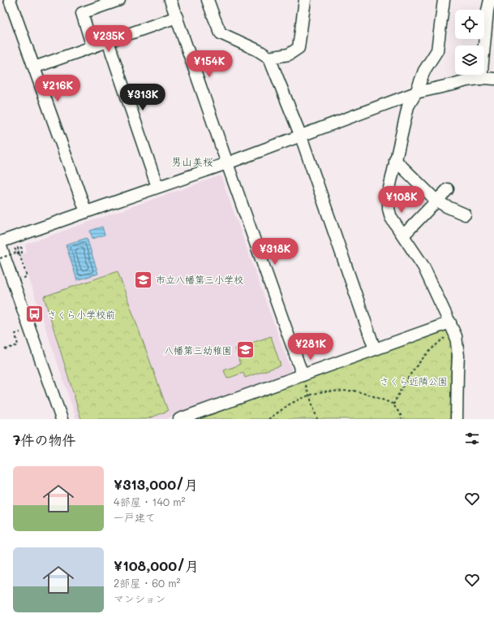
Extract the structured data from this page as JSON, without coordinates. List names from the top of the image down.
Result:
{
  "districts": ["男山美桜"],
  "parks": ["さくら近隣公園"],
  "places": {
    "school or university": ["市立八幡第三小学校", "八幡第三幼稚園"],
    "bus stop": ["さくら小学校前"]
  },
  "page": {
    "price": [
      "¥235K",
      "¥154K",
      "¥216K",
      "¥313K",
      "¥108K",
      "¥318K",
      "¥281K"
    ],
    "heading": "7件の物件",
    "list": [
      {
        "name": "¥313,000/月",
        "note": "4部屋 · 140 m² · 一戸建て"
      },
      {
        "name": "¥108,000/月",
        "note": "2部屋 · 60 m² · マンション"
      }
    ]
  }
}
